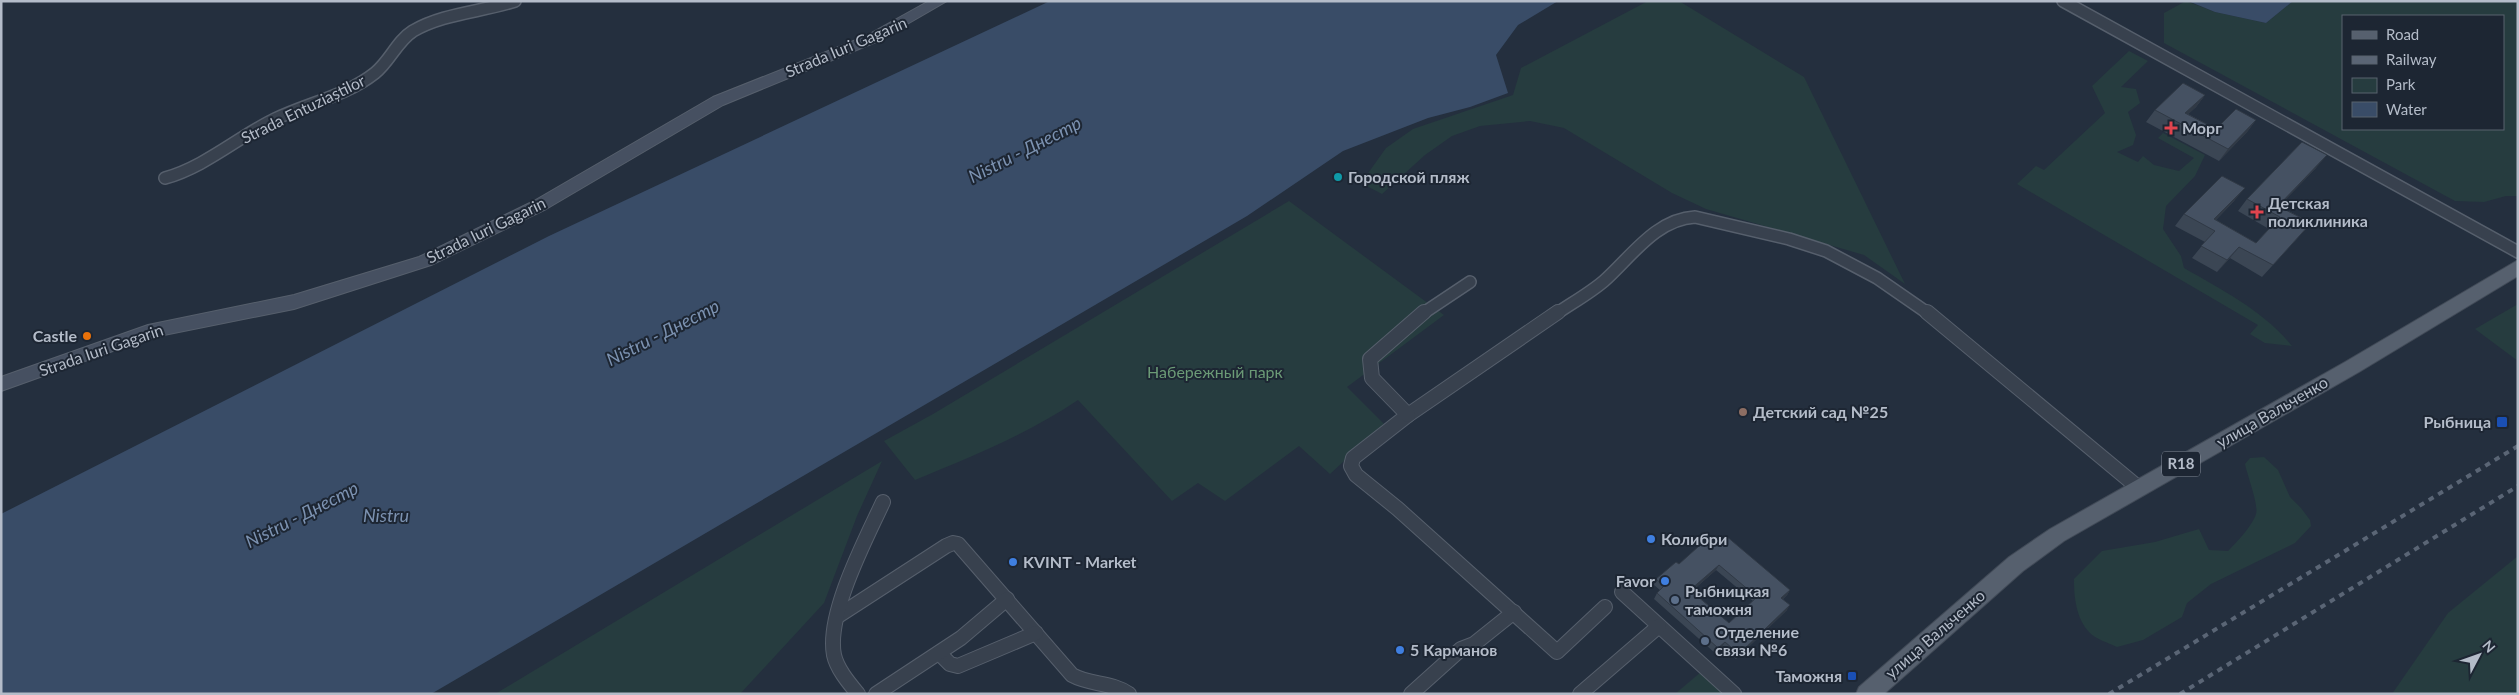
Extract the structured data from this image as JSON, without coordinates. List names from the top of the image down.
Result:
{
  "streets": {
    "main road": ["Strada Iuri Gagarin", "улица Вальченко", "R18"],
    "street": ["Strada Entuziaștilor"]
  },
  "water": ["Nistru - Днестр", "Nistru"],
  "parks": ["Набережный парк"],
  "places": {
    "health": ["Морг", "Детская поликлиника"],
    "other": [
      "Городской пляж",
      "Castle",
      "Детский сад №25",
      "Колибри",
      "KVINT - Market",
      "Favor",
      "Рыбницкая таможня",
      "Отделение связи №6",
      "5 Карманов"
    ],
    "transit": ["Рыбница", "Таможня"]
  },
  "legend": [
    "Road",
    "Railway",
    "Park",
    "Water"
  ],
  "north": "top right"
}
